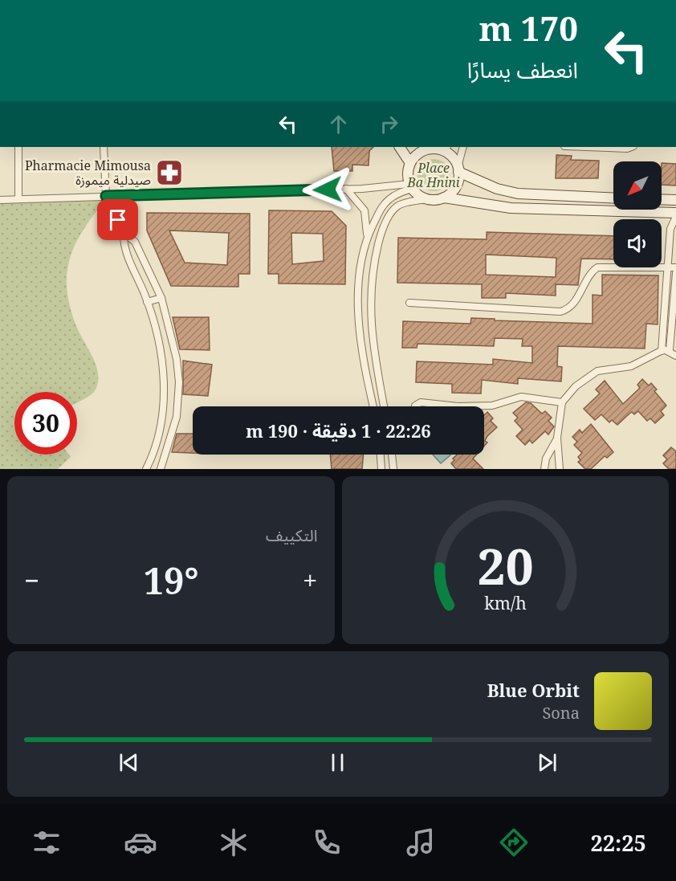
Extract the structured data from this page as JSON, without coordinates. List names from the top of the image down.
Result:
{
  "parks": ["Place Ba Hnini"],
  "places": {
    "pharmacy": ["Pharmacie Mimousa صيدلية ميموزة"]
  },
  "north": "bottom left",
  "page": {
    "turn": ["170 m", "انعطف يسارًا"],
    "limit": "30",
    "trip": "22:26 · 1 دقيقة · 190 m",
    "tile": "التكييف",
    "heat": ["−", "19°", "+"],
    "song": ["Blue Orbit", "Sona"],
    "tabs": "22:25",
    "gauge": ["20", "km/h"]
  }
}
